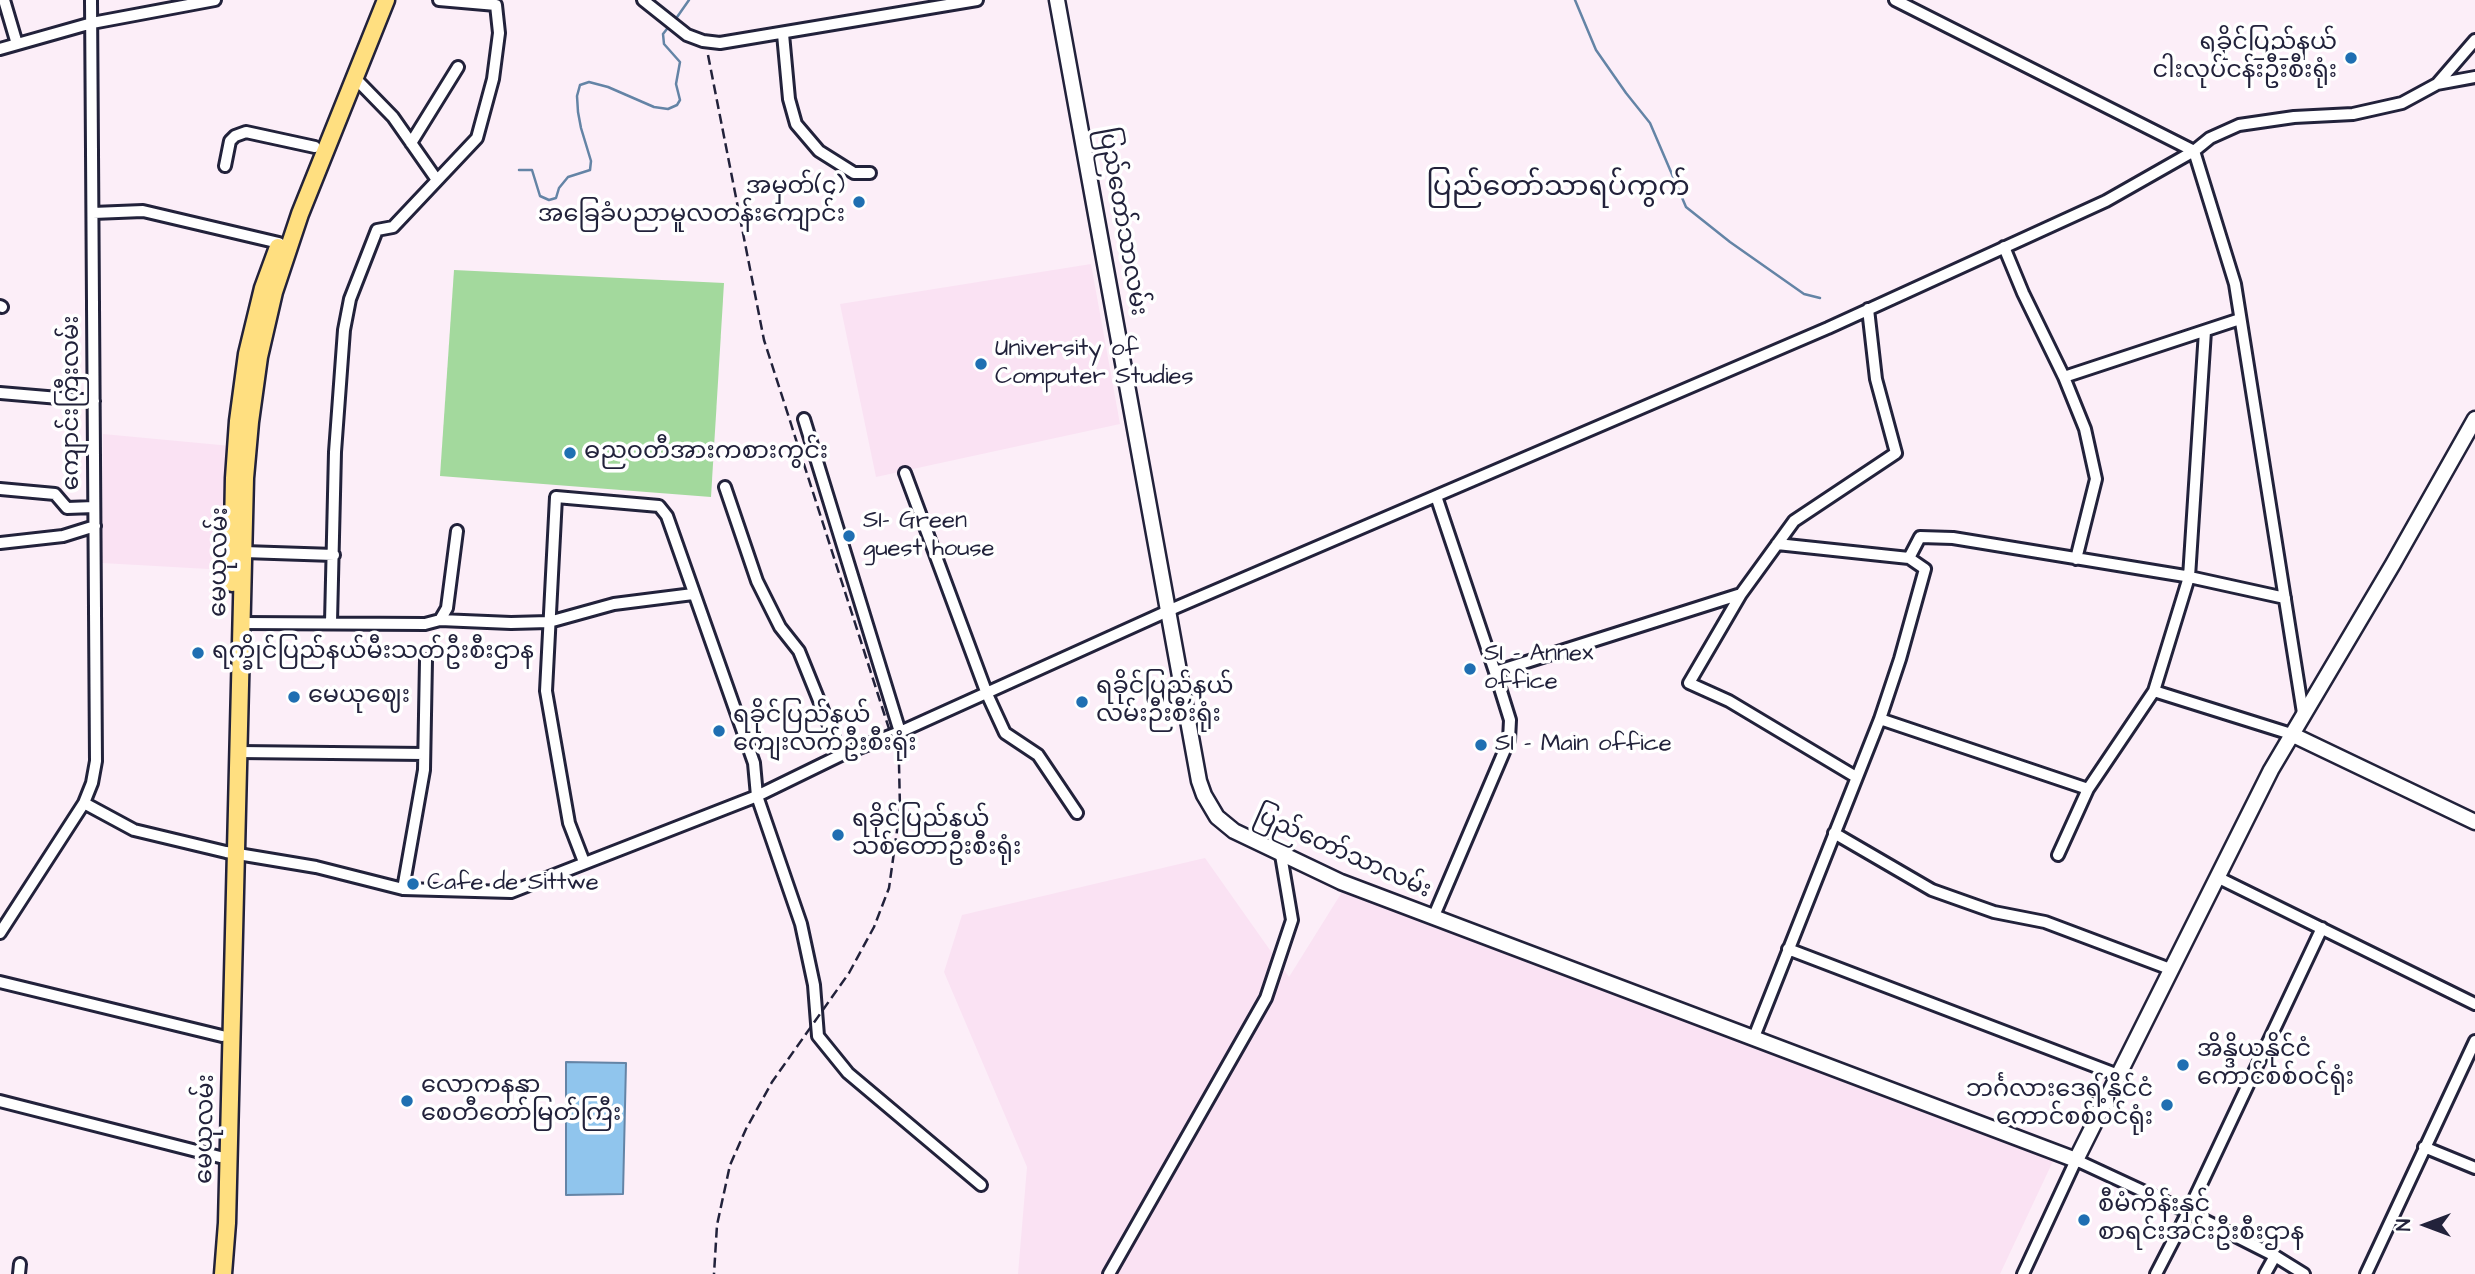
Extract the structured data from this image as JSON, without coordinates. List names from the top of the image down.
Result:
{
  "streets": {
    "main road": ["မေယုလမ်း"],
    "street": ["ပြည်တော်သာလမ်း", "ကျောင်းကြီးလမ်း"]
  },
  "districts": ["ပြည်တော်သာရပ်ကွက်"],
  "places": [
    "ရခိုင်ပြည်နယ် ငါးလုပ်ငန်းဦးစီးရုံး",
    "အမှတ်(၄) အခြေခံပညာမူလတန်းကျောင်း",
    "University of Computer Studies",
    "ဓညဝတီအားကစားကွင်း",
    "SI- Green guest house",
    "ရက္ခိုင်ပြည်နယ်မီးသတ်ဦးစီးဌာန",
    "SI - Annex office",
    "မေယုဈေး",
    "ရခိုင်ပြည်နယ် လမ်းဉီးစီးရုံး",
    "ရခိုင်ပြည်နယ် ကျေးလက်ဦးစီးရုံး",
    "SI - Main office",
    "ရခိုင်ပြည်နယ် သစ်တောဦးစီးရုံး",
    "Cafe de Sittwe",
    "အိန္ဒိယနိုင်ငံ ကောင်စစ်ဝင်ရုံး",
    "လောကနန္ဒာ စေတီတော်မြတ်ကြီး",
    "ဘင်္ဂလားဒေရှ့်နိုင်ငံ ကောင်စစ်ဝင်ရုံး",
    "စီမံကိန်းနှင့် စာရင်းအင်းဦးစီးဌာန"
  ],
  "north": "left"
}
